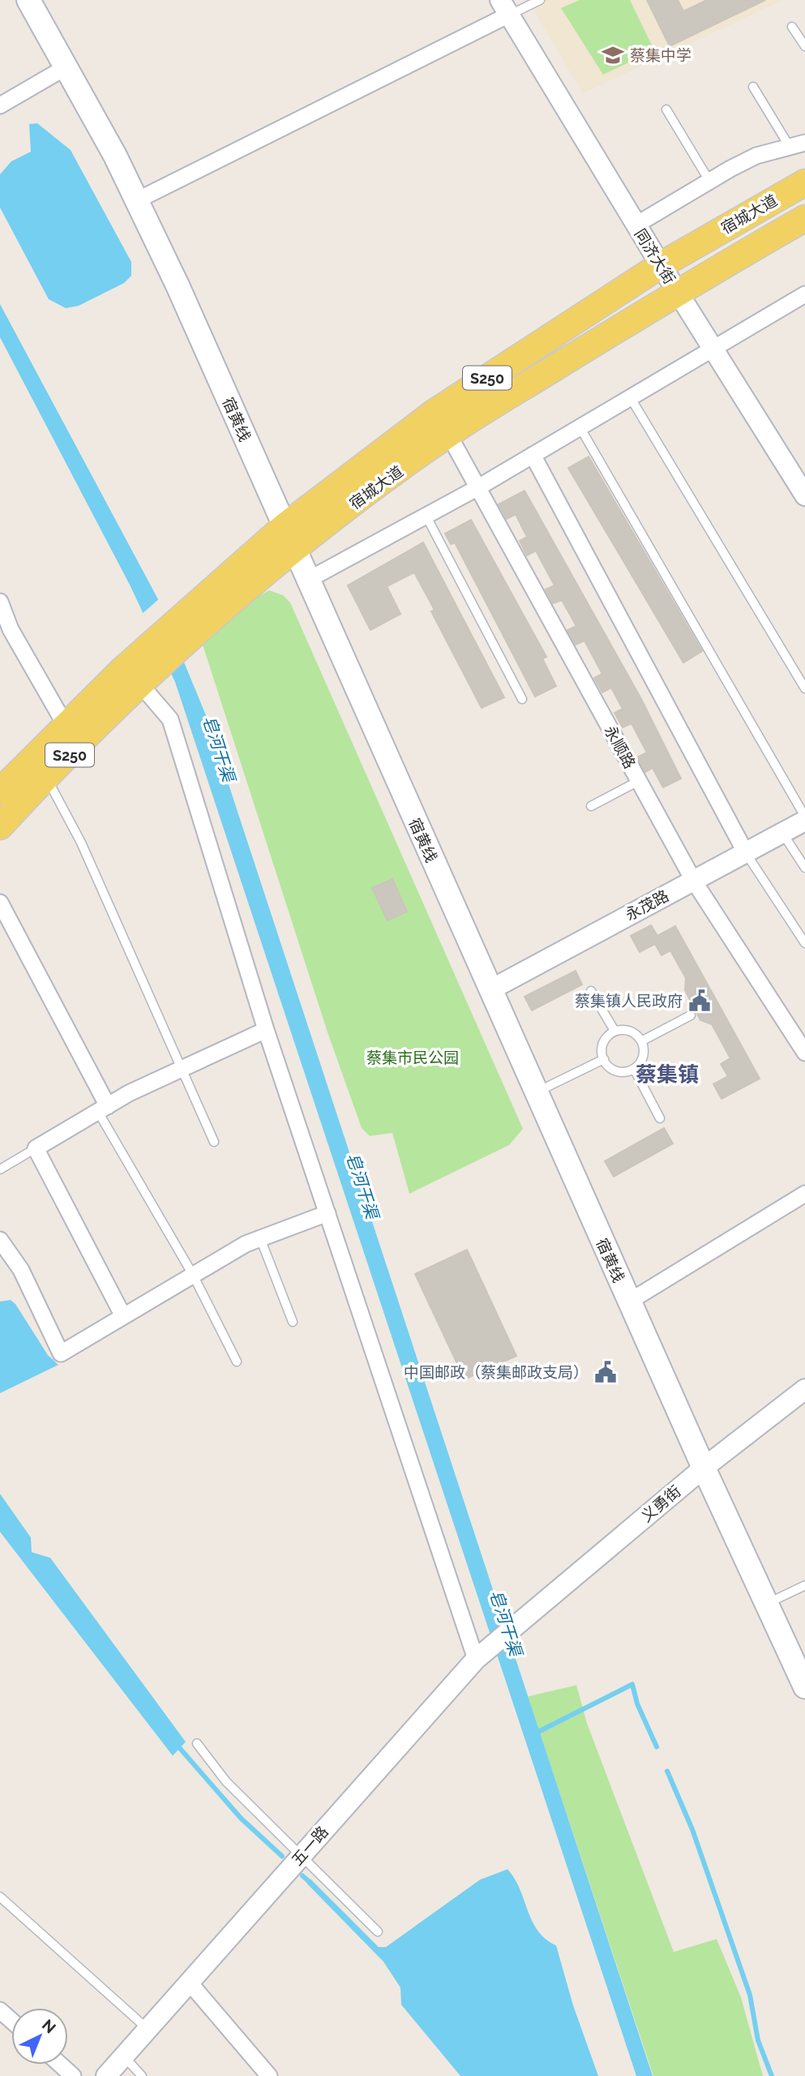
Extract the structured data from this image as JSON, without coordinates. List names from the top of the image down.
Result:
{
  "streets": {
    "main road": ["宿城大道", "S250", "宿黄线"],
    "street": [
      "同济大街",
      "永顺路",
      "永茂路",
      "义勇街",
      "五一路"
    ]
  },
  "crossings": [
    ["宿城大道", "同济大街"],
    ["宿城大道", "宿黄线"],
    ["宿城大道", "永顺路"],
    ["宿黄线", "永茂路"],
    ["宿黄线", "义勇街"],
    ["永顺路", "永茂路"],
    ["义勇街", "五一路"]
  ],
  "districts": ["蔡集镇"],
  "water": ["皂河干渠"],
  "parks": ["蔡集市民公园"],
  "places": {
    "school or university": ["蔡集中学"],
    "public building": ["蔡集镇人民政府", "中国邮政（蔡集邮政支局）"]
  },
  "north": "top right"
}
